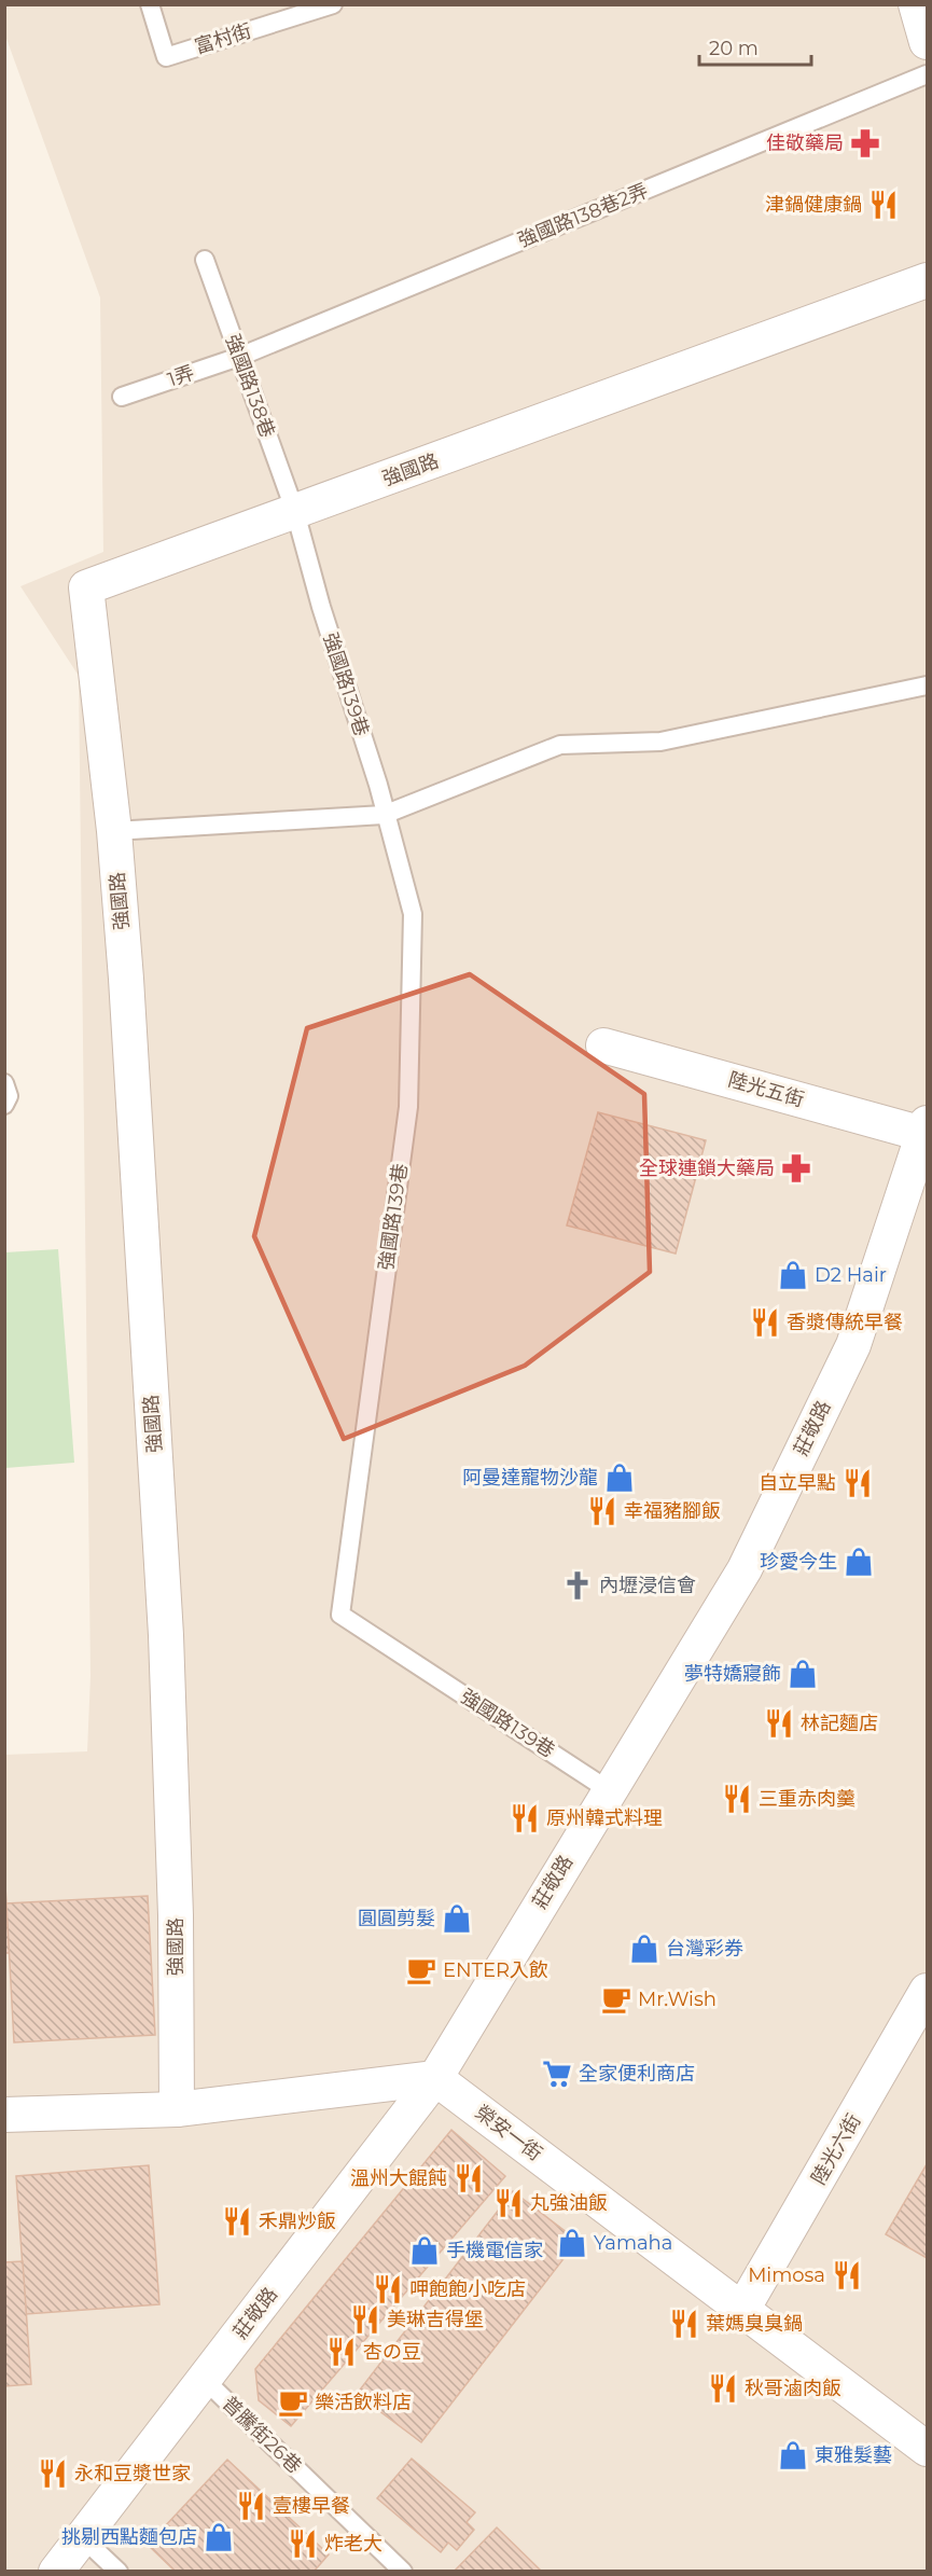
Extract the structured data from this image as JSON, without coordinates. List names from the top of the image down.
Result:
{
  "streets": {
    "street": [
      "強國路",
      "陸光五街",
      "莊敬路",
      "榮安一街",
      "陸光六街"
    ],
    "lane": [
      "富村街",
      "強國路138巷2弄",
      "1弄",
      "強國路138巷",
      "強國路139巷",
      "普騰街26巷"
    ]
  },
  "crossings": [
    ["強國路138巷2弄", "1弄"],
    ["強國路138巷2弄", "強國路138巷"],
    ["1弄", "強國路138巷"],
    ["強國路138巷", "強國路"],
    ["強國路138巷", "強國路139巷"],
    ["強國路", "強國路139巷"],
    ["強國路139巷", "莊敬路"],
    ["陸光五街", "莊敬路"],
    ["莊敬路", "榮安一街"],
    ["莊敬路", "普騰街26巷"],
    ["榮安一街", "陸光六街"]
  ],
  "places": {
    "pharmacy": ["佳敬藥局", "全球連鎖大藥局"],
    "restaurant": [
      "津鍋健康鍋",
      "香漿傳統早餐",
      "自立早點",
      "幸福豬腳飯",
      "林記麵店",
      "三重赤肉羹",
      "原州韓式料理",
      "溫州大餛飩",
      "丸強油飯",
      "禾鼎炒飯",
      "Mimosa",
      "呷飽飽小吃店",
      "美琳吉得堡",
      "葉媽臭臭鍋",
      "杏の豆",
      "秋哥滷肉飯",
      "永和豆漿世家",
      "壹樓早餐",
      "炸老大"
    ],
    "shop": [
      "D2 Hair",
      "阿曼達寵物沙龍",
      "珍愛今生",
      "夢特嬌寢飾",
      "圓圓剪髮",
      "台灣彩券",
      "Yamaha",
      "手機電信家",
      "東雅髮藝",
      "挑剔西點麵包店"
    ],
    "church": ["內壢浸信會"],
    "cafe": ["ENTER入飲", "Mr.Wish", "樂活飲料店"],
    "supermarket": ["全家便利商店"]
  },
  "scale_bar": "20 m"
}
